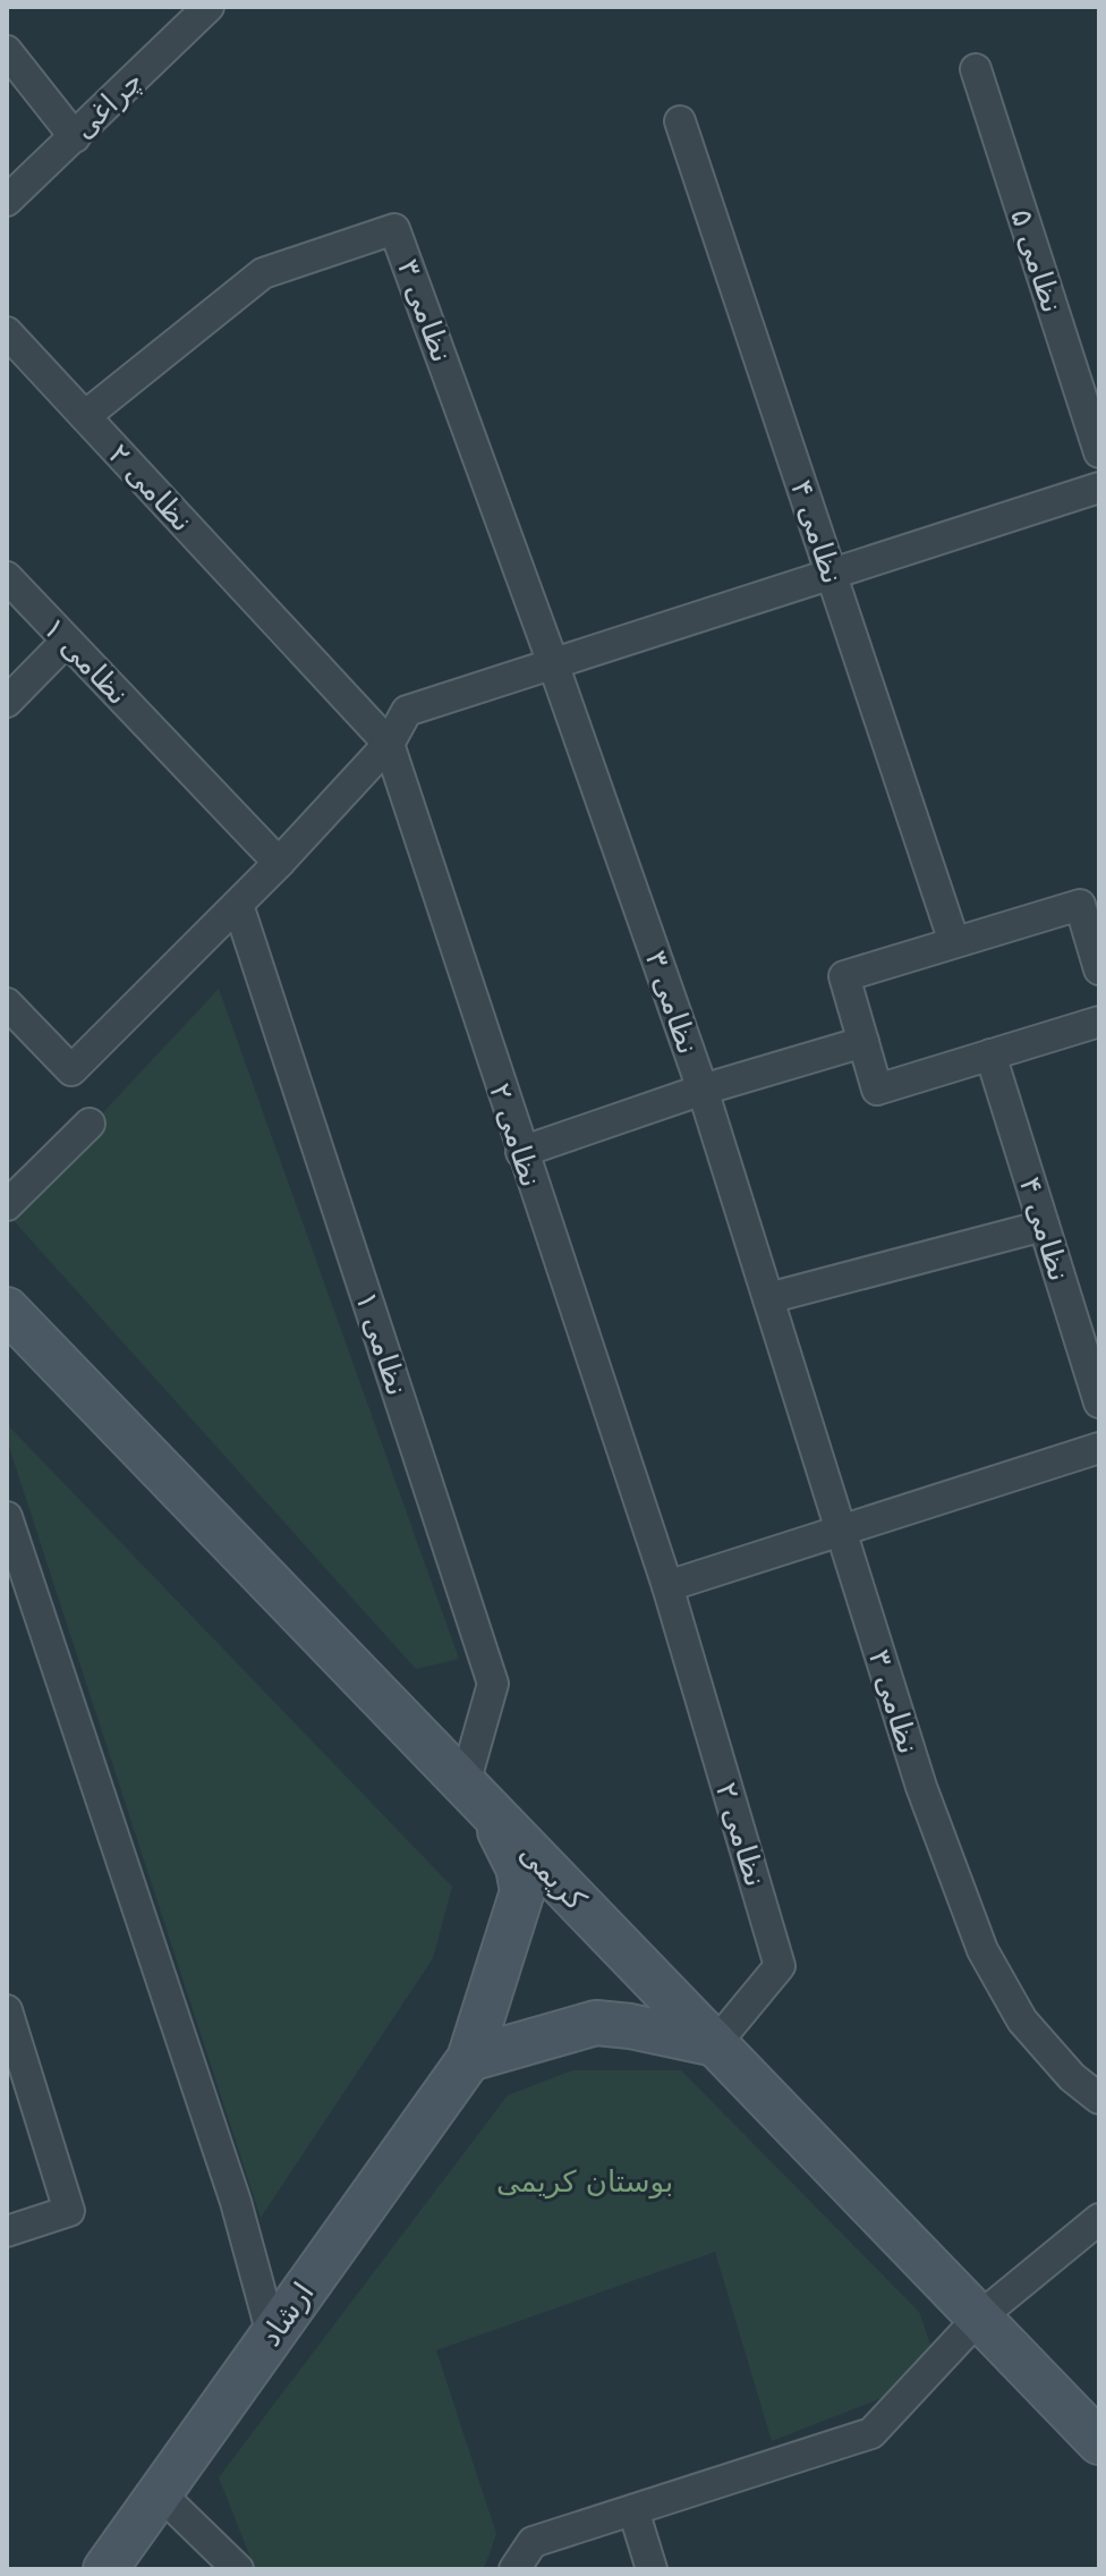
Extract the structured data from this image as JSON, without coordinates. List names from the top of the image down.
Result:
{
  "streets": {
    "street": [
      "چراغی",
      "نظامی ۵",
      "نظامی ۳",
      "نظامی ۲",
      "نظامی ۴",
      "نظامی ۱",
      "کریمی",
      "ارشاد"
    ]
  },
  "crossings": [
    ["نظامی ۳", "نظامی ۲"],
    ["نظامی ۲", "کریمی"],
    ["نظامی ۱", "کریمی"],
    ["نظامی ۱", "ارشاد"],
    ["کریمی", "ارشاد"]
  ],
  "parks": ["بوستان کریمی"]
}
